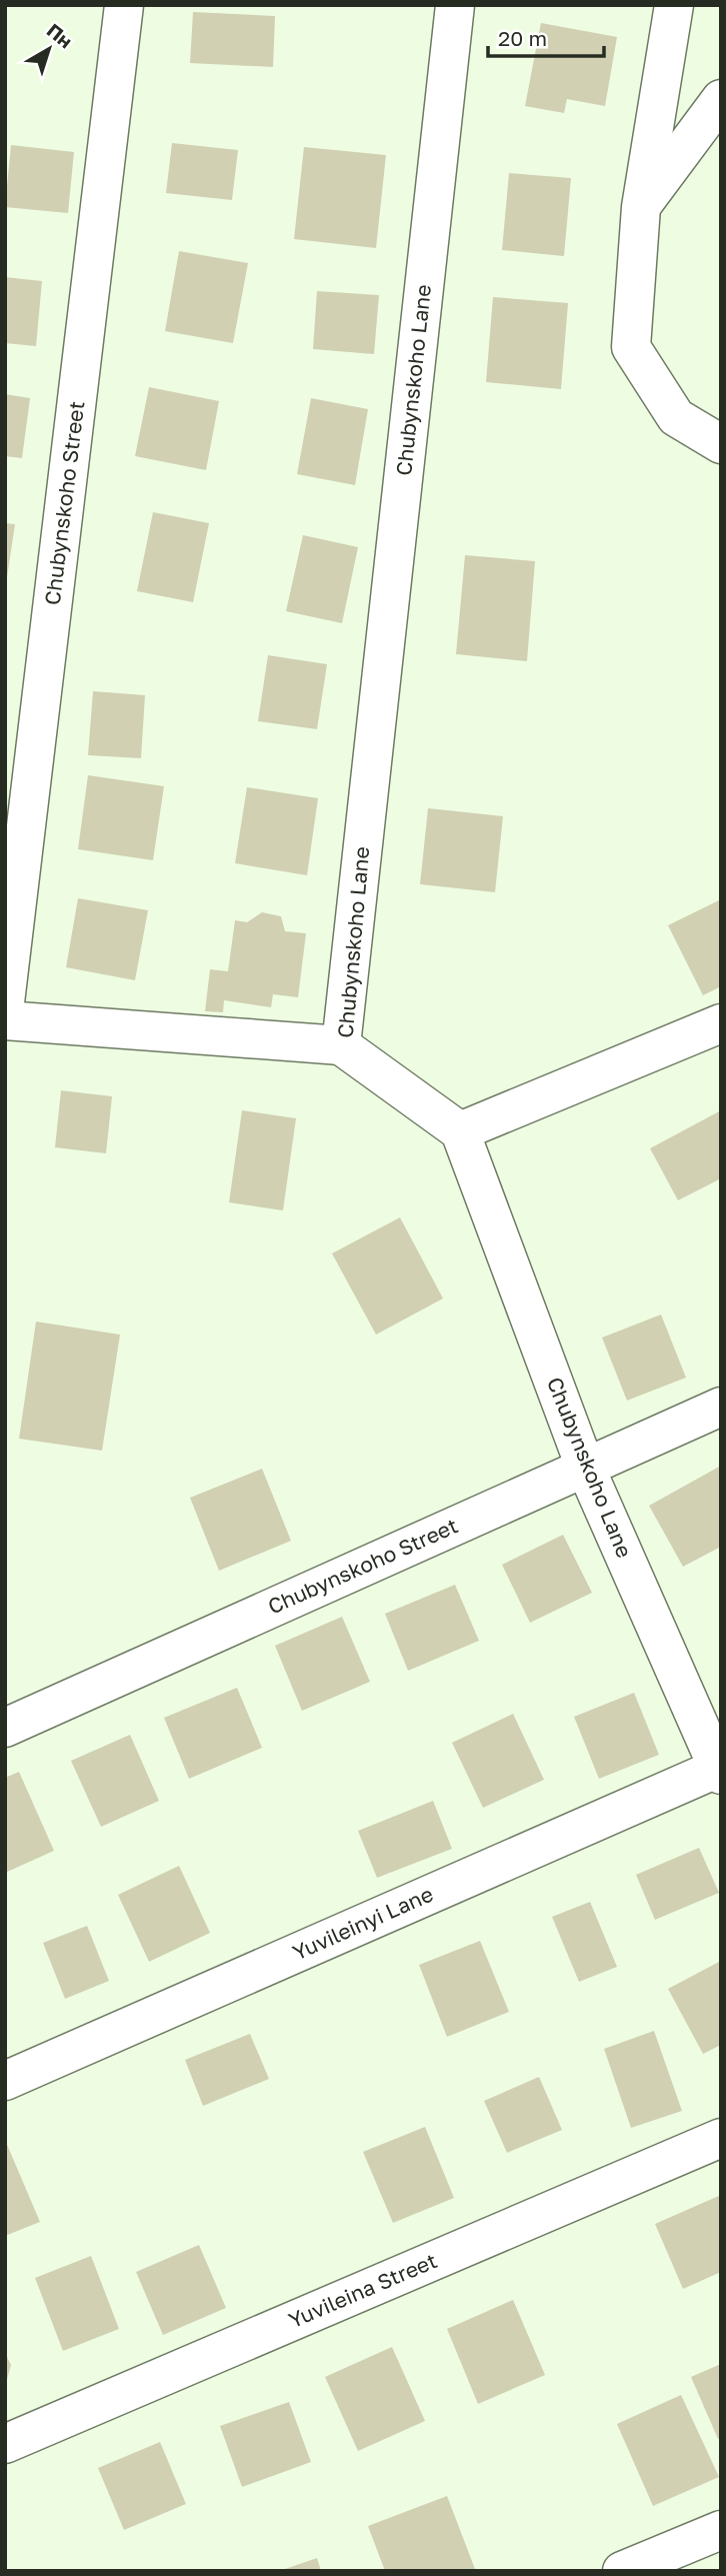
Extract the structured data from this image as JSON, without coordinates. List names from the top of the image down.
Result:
{
  "streets": {
    "street": [
      "Chubynskoho Lane",
      "Chubynskoho Street",
      "Yuvileinyi Lane",
      "Yuvileina Street"
    ]
  },
  "crossings": [
    ["Chubynskoho Lane", "Chubynskoho Street"],
    ["Chubynskoho Lane", "Yuvileinyi Lane"]
  ],
  "scale_bar": "20 m",
  "north": "top right"
}
